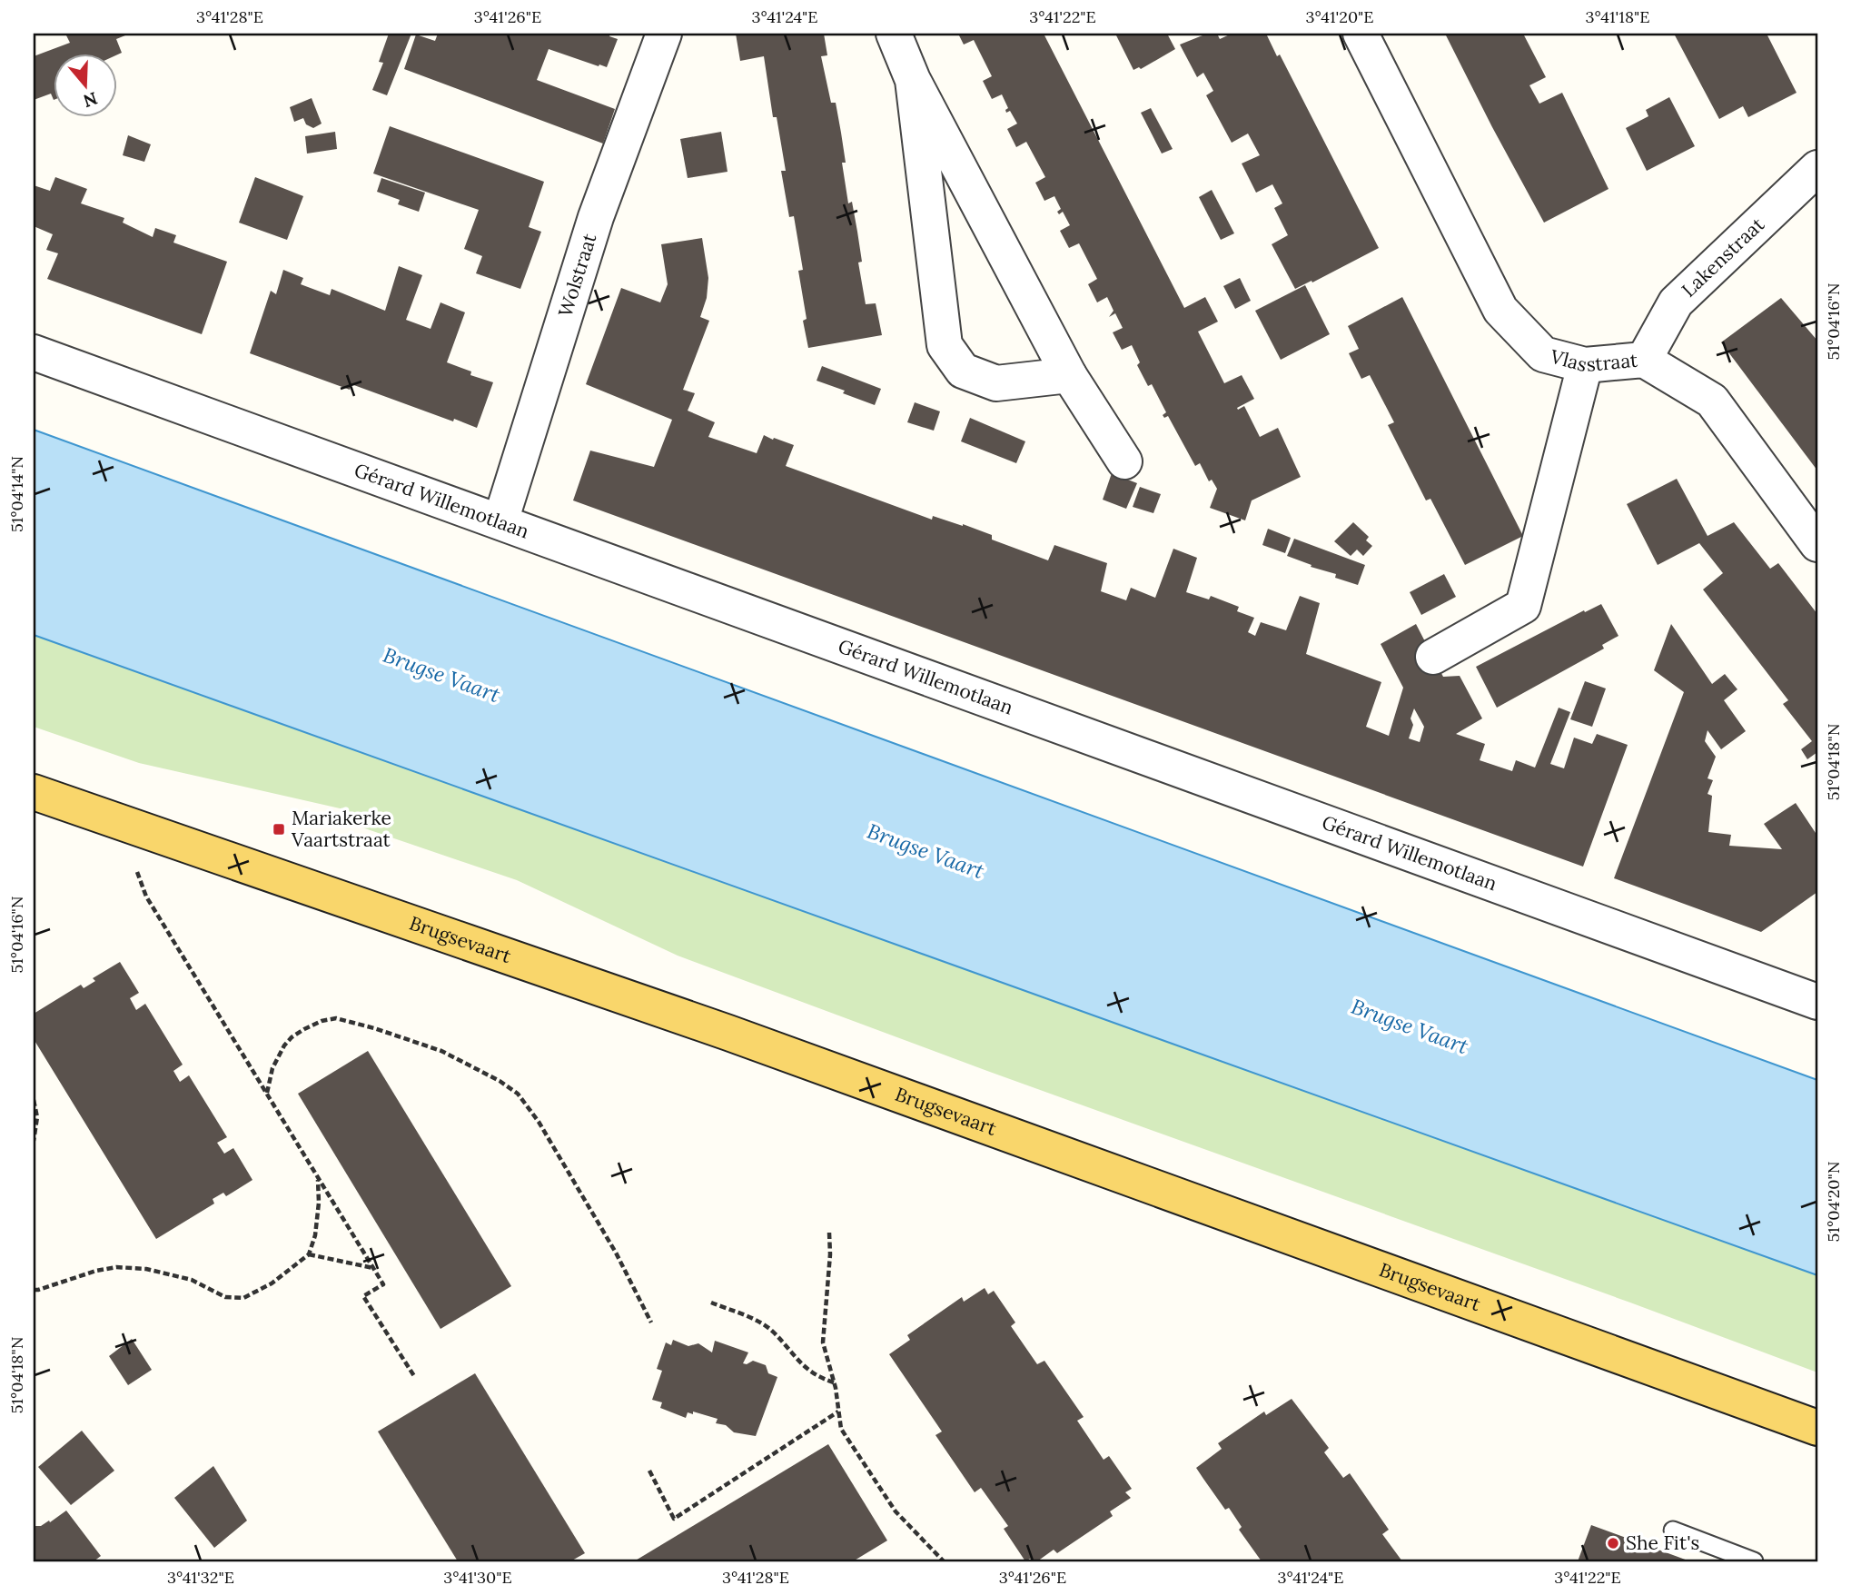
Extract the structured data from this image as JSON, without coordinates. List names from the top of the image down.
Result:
{
  "streets": {
    "main road": ["Brugsevaart"],
    "street": [
      "Lakenstraat",
      "Wolstraat",
      "Vlasstraat",
      "Gérard Willemotlaan"
    ]
  },
  "crossings": [
    ["Lakenstraat", "Vlasstraat"],
    ["Wolstraat", "Gérard Willemotlaan"]
  ],
  "water": ["Brugse Vaart"],
  "places": {
    "transit": ["Mariakerke Vaartstraat"],
    "other": ["She Fit's"]
  },
  "north": "bottom",
  "coordinates": [
    "3°41'28\"E",
    "3°41'26\"E",
    "3°41'24\"E",
    "3°41'22\"E",
    "3°41'20\"E",
    "3°41'18\"E",
    "51°04'16\"N",
    "51°04'14\"N",
    "51°04'18\"N",
    "51°04'20\"N",
    "3°41'32\"E",
    "3°41'30\"E"
  ]
}
